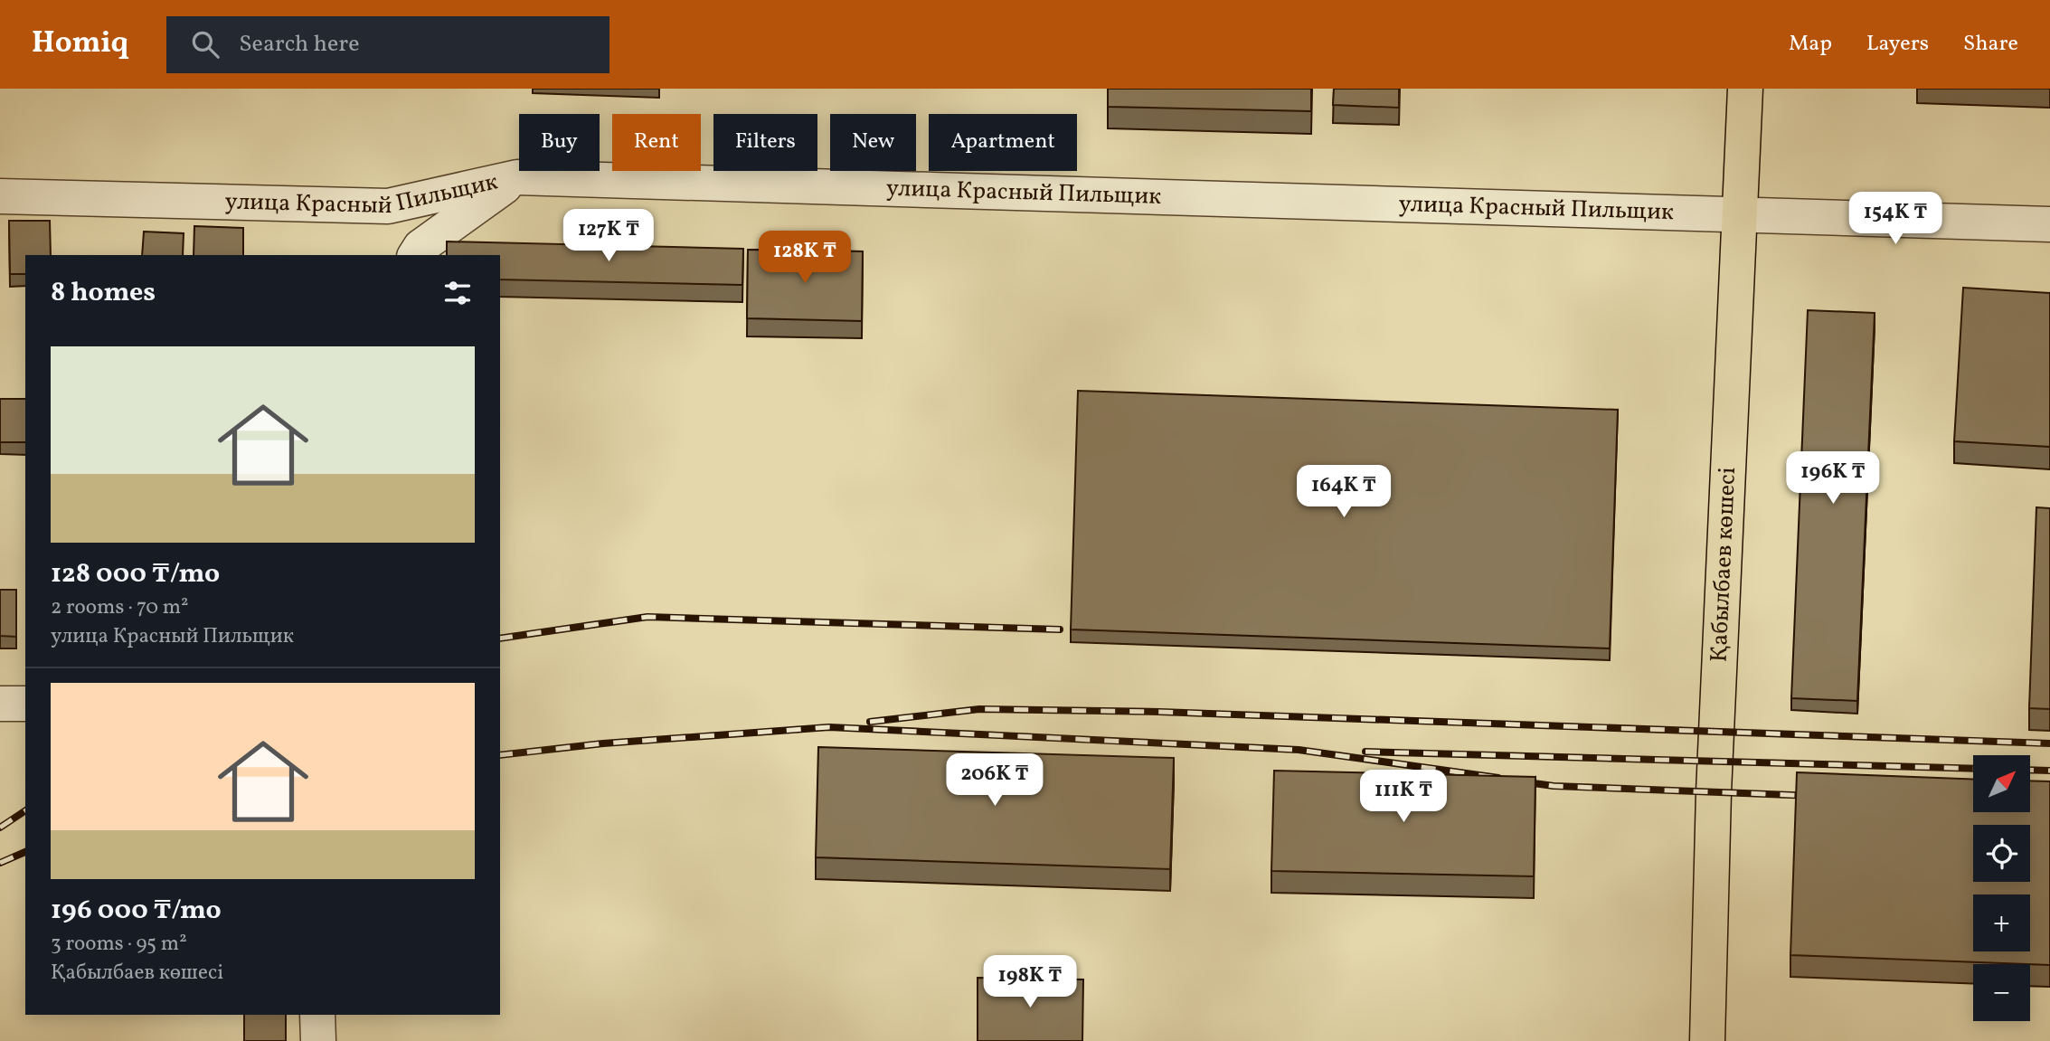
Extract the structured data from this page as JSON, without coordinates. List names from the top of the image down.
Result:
{
  "streets": {
    "main road": ["Қабылбаев көшесі"],
    "street": ["улица Красный Пильщик"]
  },
  "crossings": [
    ["улица Красный Пильщик", "Қабылбаев көшесі"]
  ],
  "north": "top right",
  "page": {
    "header": "Homiq",
    "search": "Search here",
    "nav": ["Map", "Layers", "Share"],
    "chip": [
      "Buy",
      "Rent",
      "Filters",
      "New",
      "Apartment"
    ],
    "price": [
      "154K ₸",
      "127K ₸",
      "128K ₸",
      "196K ₸",
      "164K ₸",
      "206K ₸",
      "111K ₸",
      "198K ₸"
    ],
    "heading": "8 homes",
    "list": [
      {
        "name": "128 000 ₸/mo",
        "note": "2 rooms · 70 m² · улица Красный Пильщик"
      },
      {
        "name": "196 000 ₸/mo",
        "note": "3 rooms · 95 m² · Қабылбаев көшесі"
      }
    ],
    "map_buttons": ["+", "−"]
  }
}
